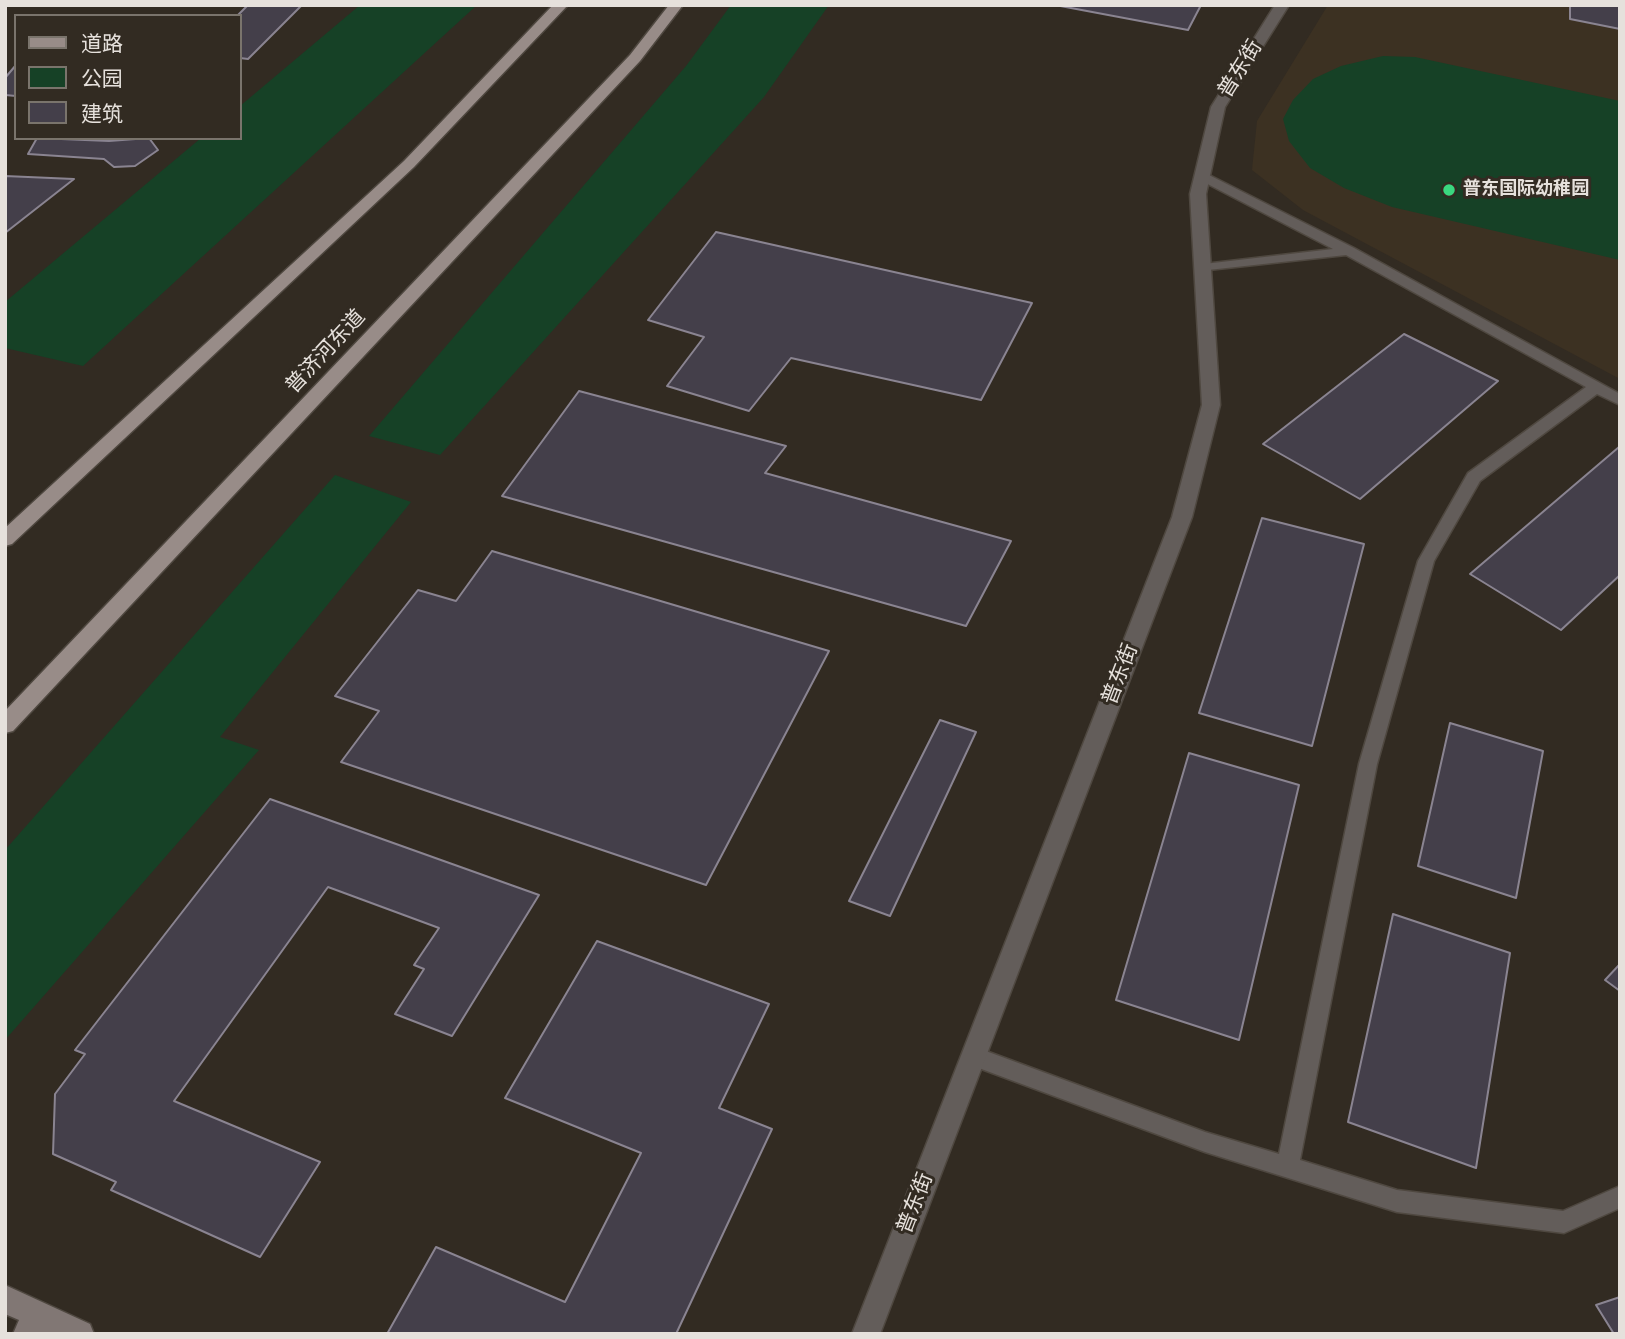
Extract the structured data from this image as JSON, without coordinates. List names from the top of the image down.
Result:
{
  "streets": {
    "main road": ["普济河东道"],
    "street": ["普东街"]
  },
  "places": ["普东国际幼稚园"],
  "legend": ["道路", "公园", "建筑"]
}
